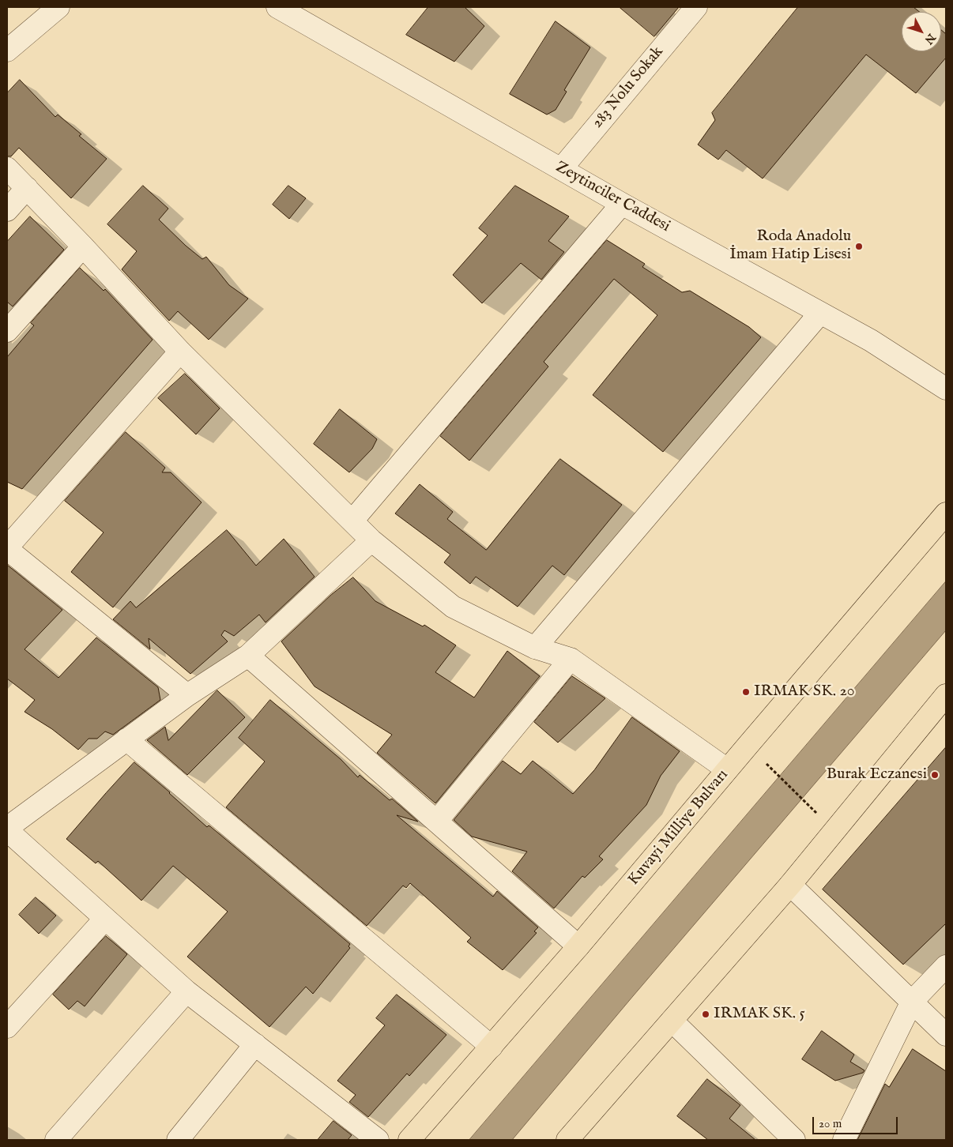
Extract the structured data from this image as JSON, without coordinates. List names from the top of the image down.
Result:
{
  "streets": {
    "main road": ["Kuvayi Milliye Bulvarı"],
    "street": ["283 Nolu Sokak", "Zeytinciler Caddesi"]
  },
  "crossings": [
    ["283 Nolu Sokak", "Zeytinciler Caddesi"]
  ],
  "places": [
    "Roda Anadolu İmam Hatip Lisesi",
    "IRMAK SK. 20",
    "Burak Eczanesi",
    "IRMAK SK. 5"
  ],
  "scale_bar": "20 m",
  "north": "bottom right"
}
